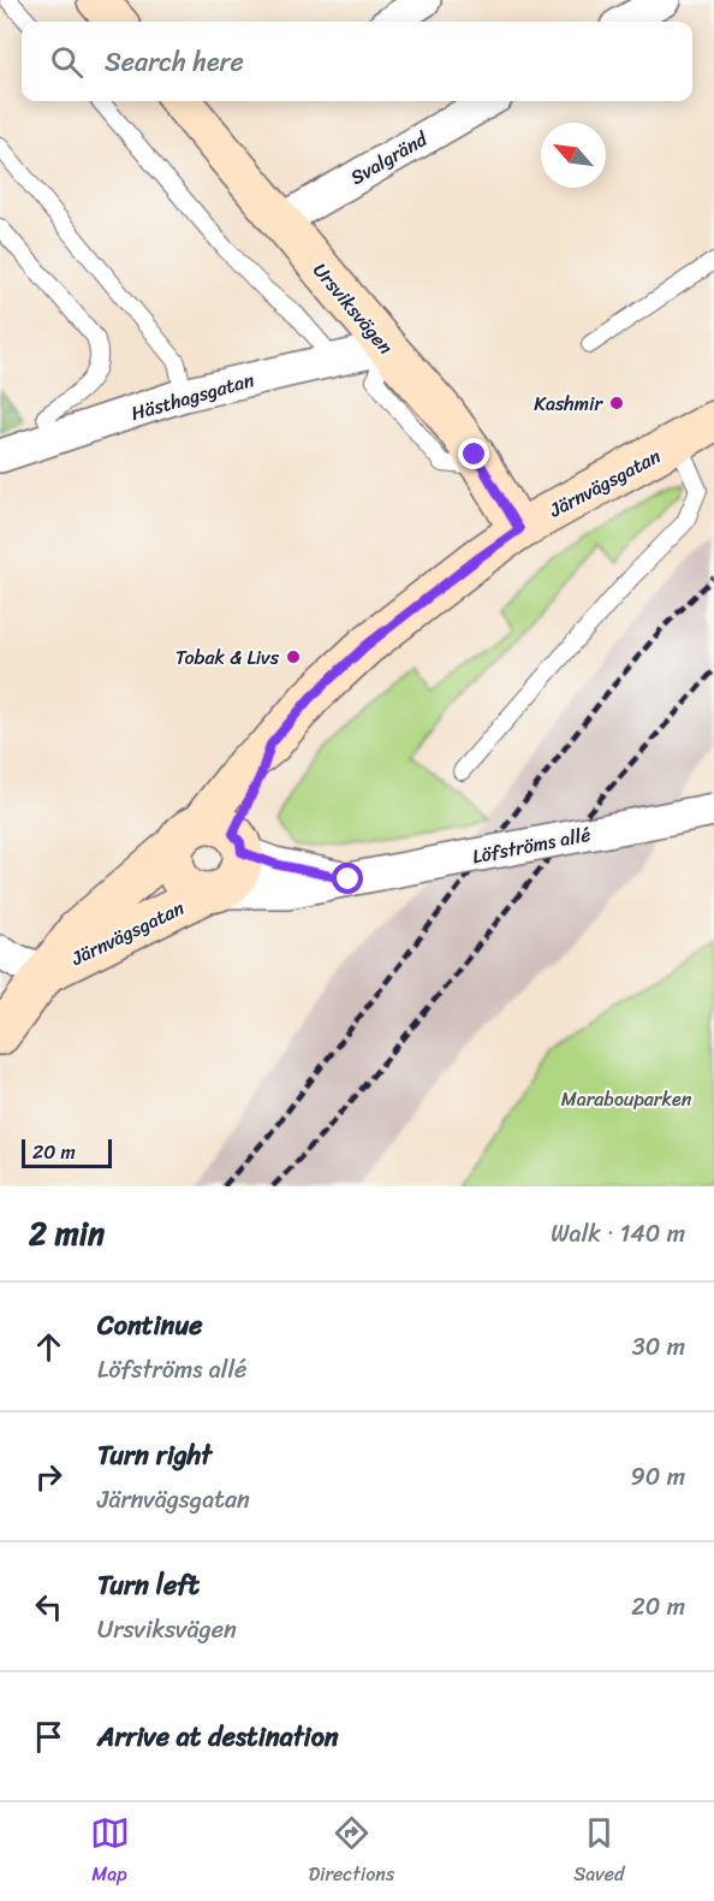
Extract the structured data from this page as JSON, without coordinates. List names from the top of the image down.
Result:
{
  "streets": {
    "street": [
      "Svalgränd",
      "Ursviksvägen",
      "Hästhagsgatan",
      "Järnvägsgatan",
      "Löfströms allé"
    ]
  },
  "crossings": [
    ["Svalgränd", "Ursviksvägen"],
    ["Ursviksvägen", "Hästhagsgatan"],
    ["Ursviksvägen", "Järnvägsgatan"],
    ["Järnvägsgatan", "Löfströms allé"]
  ],
  "parks": ["Marabouparken"],
  "places": ["Kashmir", "Tobak & Livs"],
  "scale_bar": "20 m",
  "north": "top left",
  "page": {
    "search": "Search here",
    "scale": "20 m",
    "heading": ["2 min", "Walk · 140 m"],
    "list": [
      ["Continue", "Löfströms allé", "30 m"],
      ["Turn right", "Järnvägsgatan", "90 m"],
      ["Turn left", "Ursviksvägen", "20 m"],
      "Arrive at destination"
    ],
    "nav": ["Map", "Directions", "Saved"]
  }
}
